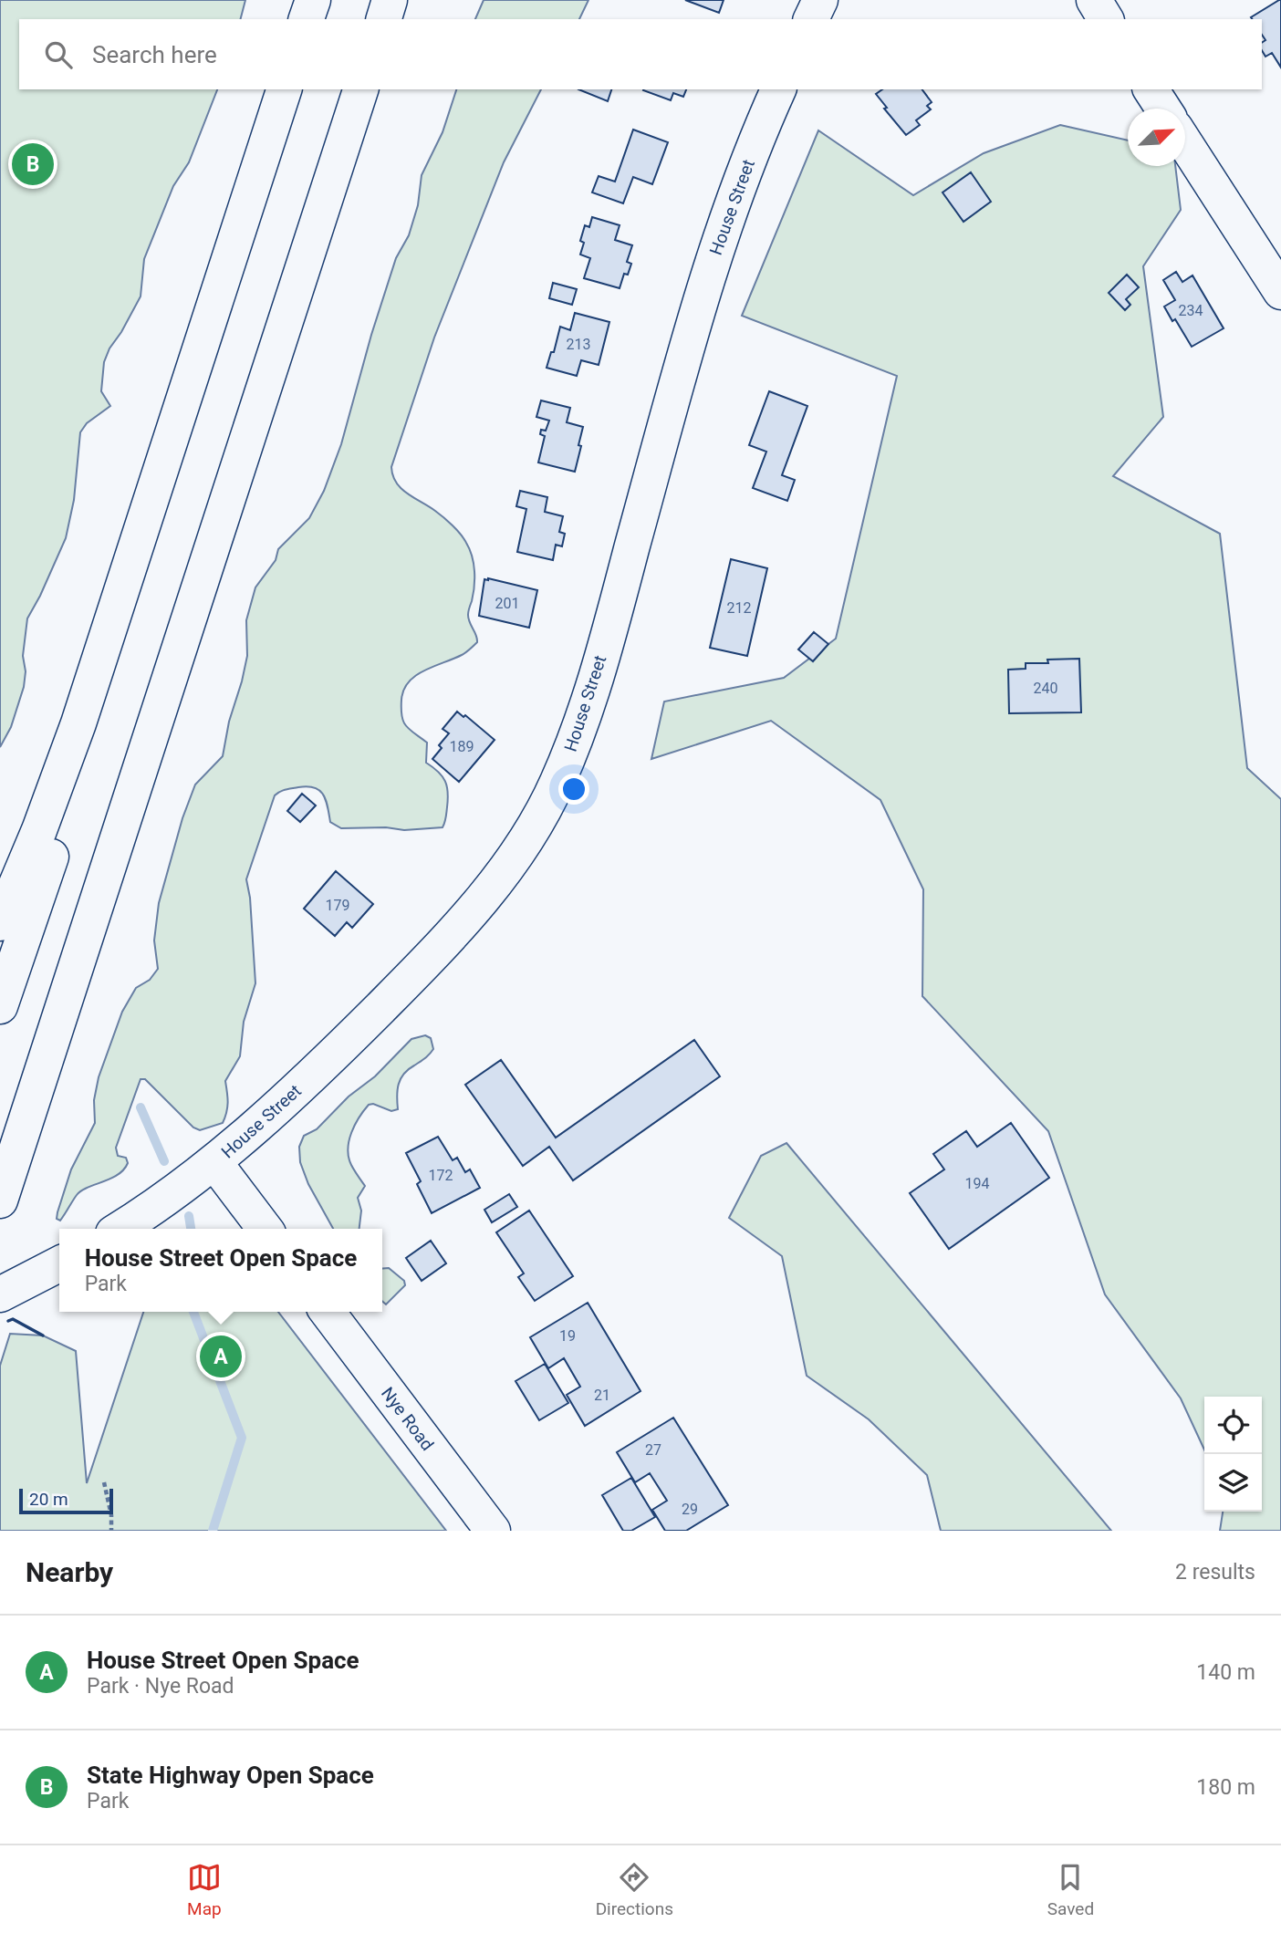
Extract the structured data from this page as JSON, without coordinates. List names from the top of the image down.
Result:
{
  "streets": {
    "main road": ["House Street", "Nye Road"]
  },
  "house_numbers": [
    "234",
    "213",
    "201",
    "212",
    "240",
    "189",
    "179",
    "172",
    "194",
    "19",
    "21",
    "27",
    "29"
  ],
  "scale_bar": "20 m",
  "north": "top right",
  "page": {
    "search": "Search here",
    "pins": ["B", "A"],
    "popup": ["House Street Open Space", "Park"],
    "scale": "20 m",
    "heading": ["Nearby", "2 results"],
    "list": [
      {
        "mark": "A",
        "name": "House Street Open Space",
        "note": "Park · Nye Road",
        "value": "140 m"
      },
      {
        "mark": "B",
        "name": "State Highway Open Space",
        "note": "Park",
        "value": "180 m"
      }
    ],
    "nav": ["Map", "Directions", "Saved"]
  }
}
